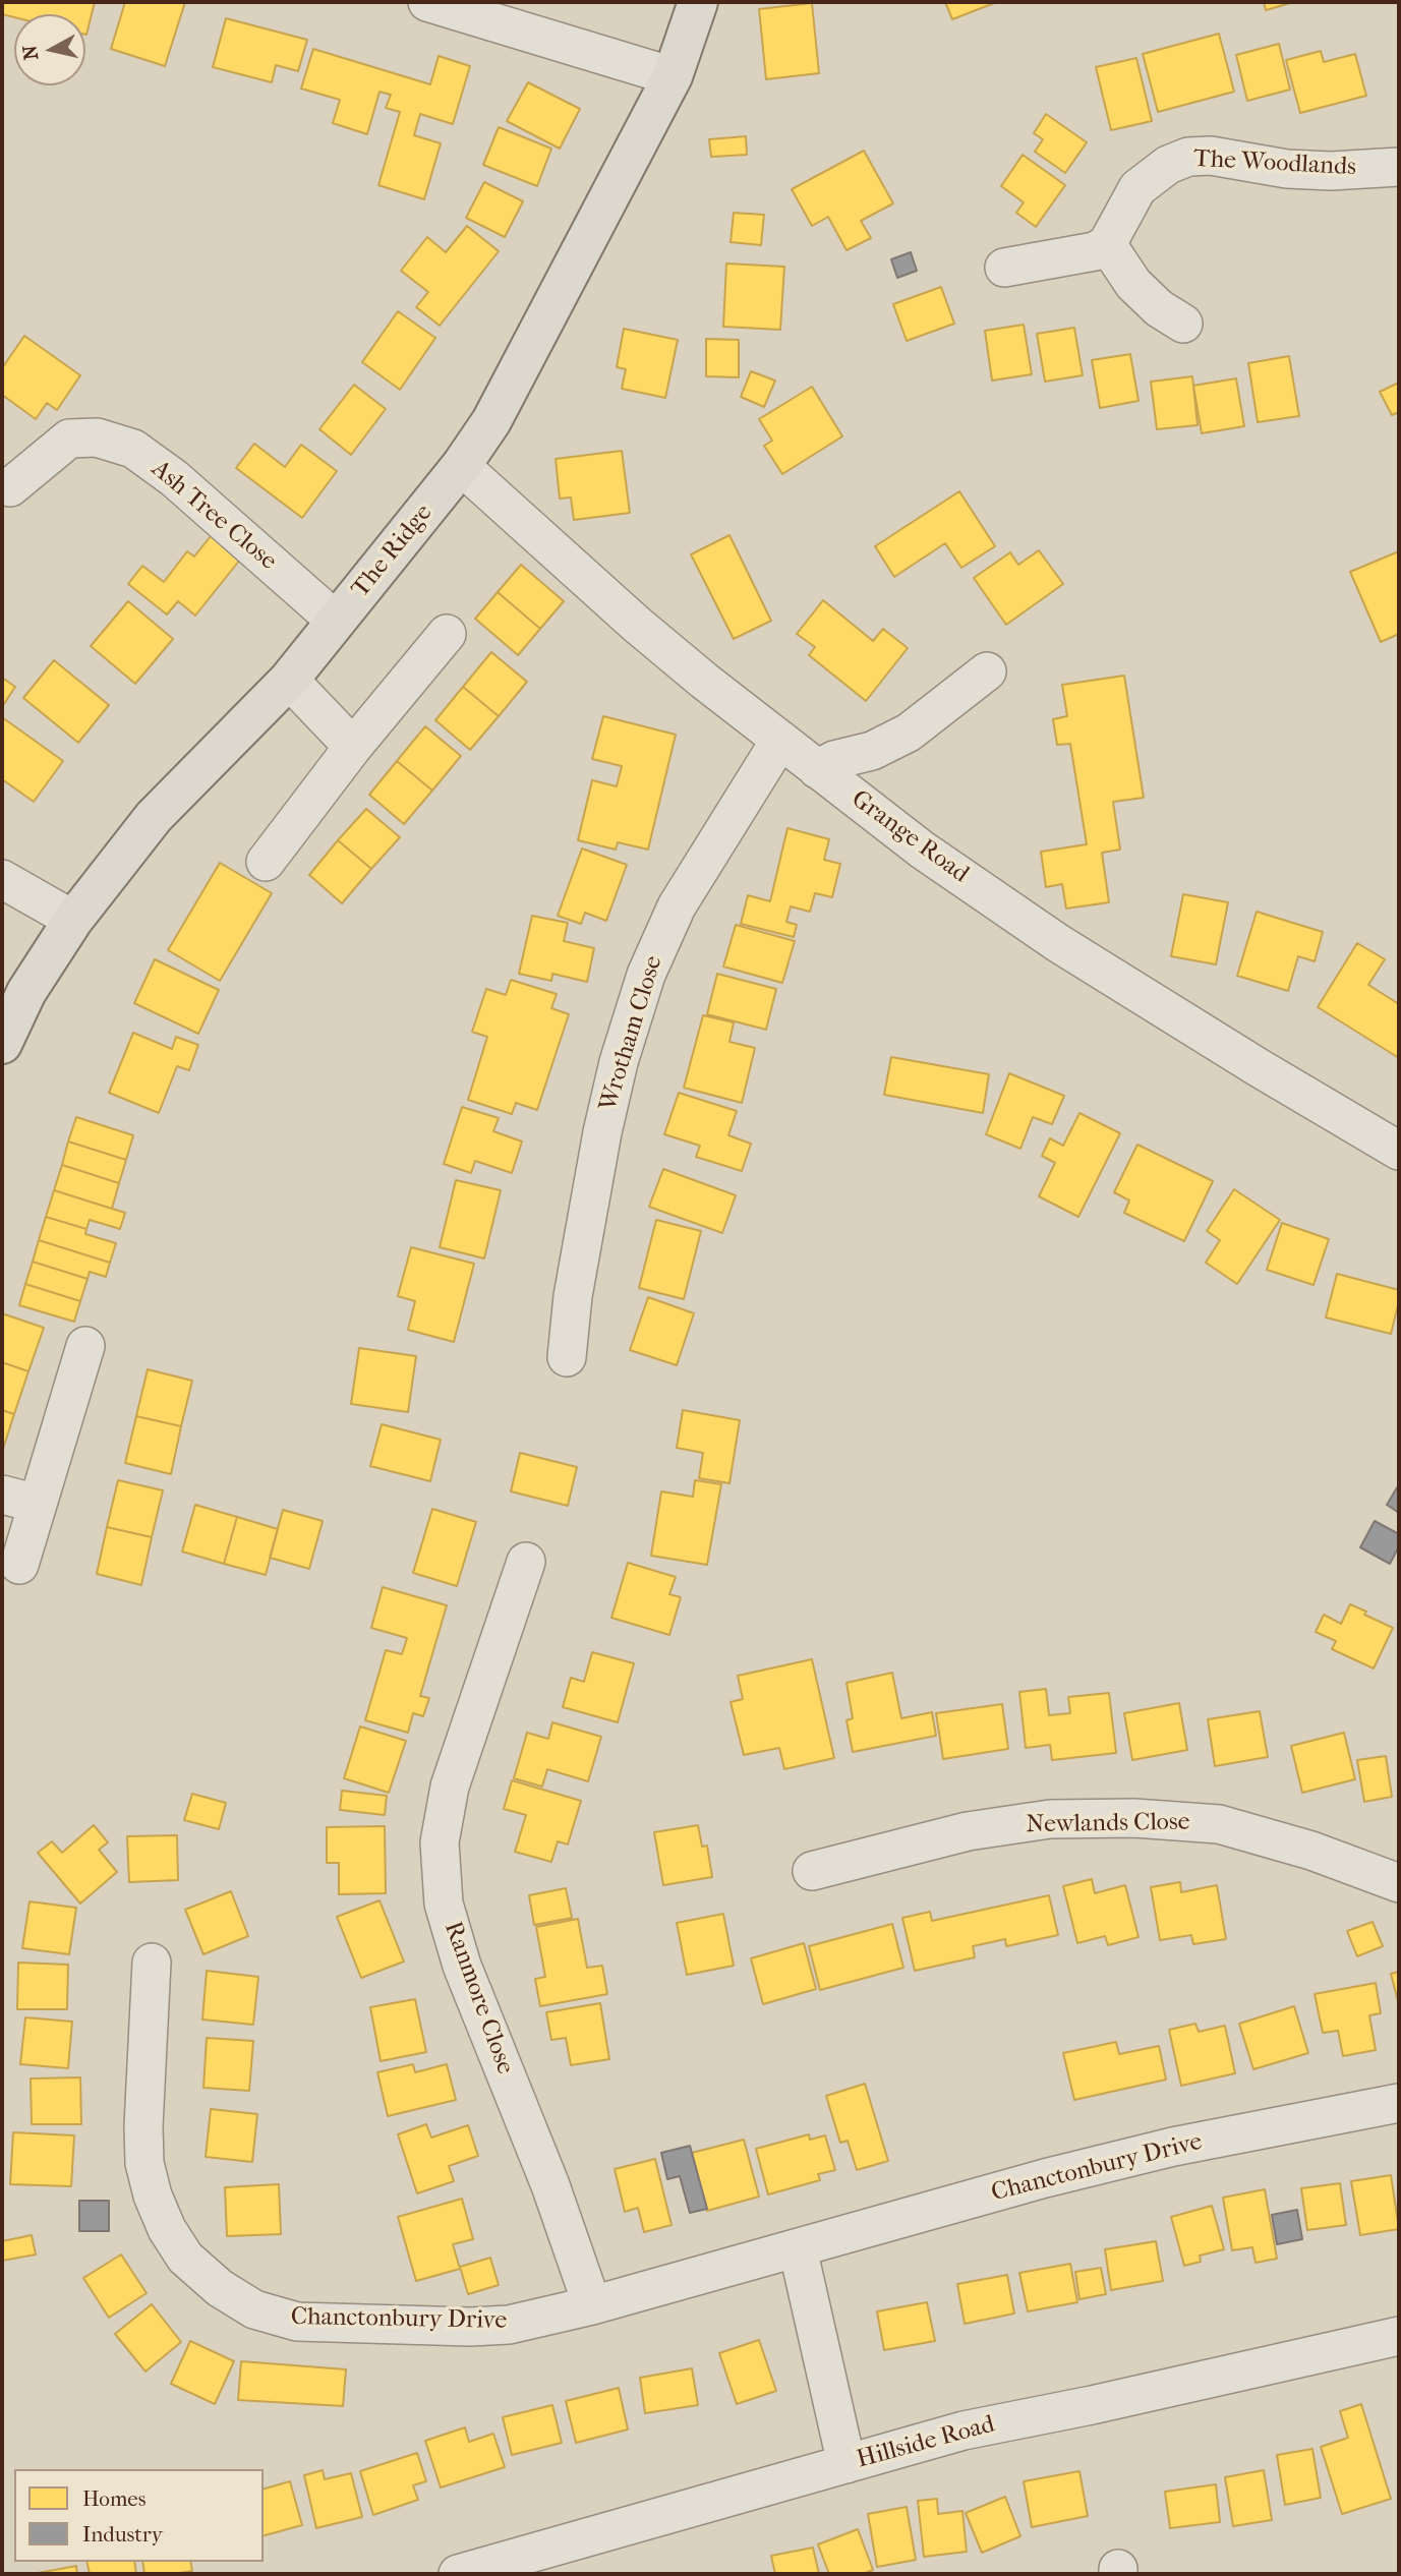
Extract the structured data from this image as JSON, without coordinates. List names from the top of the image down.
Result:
{
  "streets": {
    "main road": ["The Ridge"],
    "street": [
      "The Woodlands",
      "Ash Tree Close",
      "Grange Road",
      "Wrotham Close",
      "Newlands Close",
      "Ranmore Close",
      "Chanctonbury Drive",
      "Hillside Road"
    ]
  },
  "crossings": [
    ["Ash Tree Close", "The Ridge"],
    ["The Ridge", "Grange Road"],
    ["Grange Road", "Wrotham Close"],
    ["Ranmore Close", "Chanctonbury Drive"]
  ],
  "legend": ["Homes", "Industry"],
  "north": "left"
}
